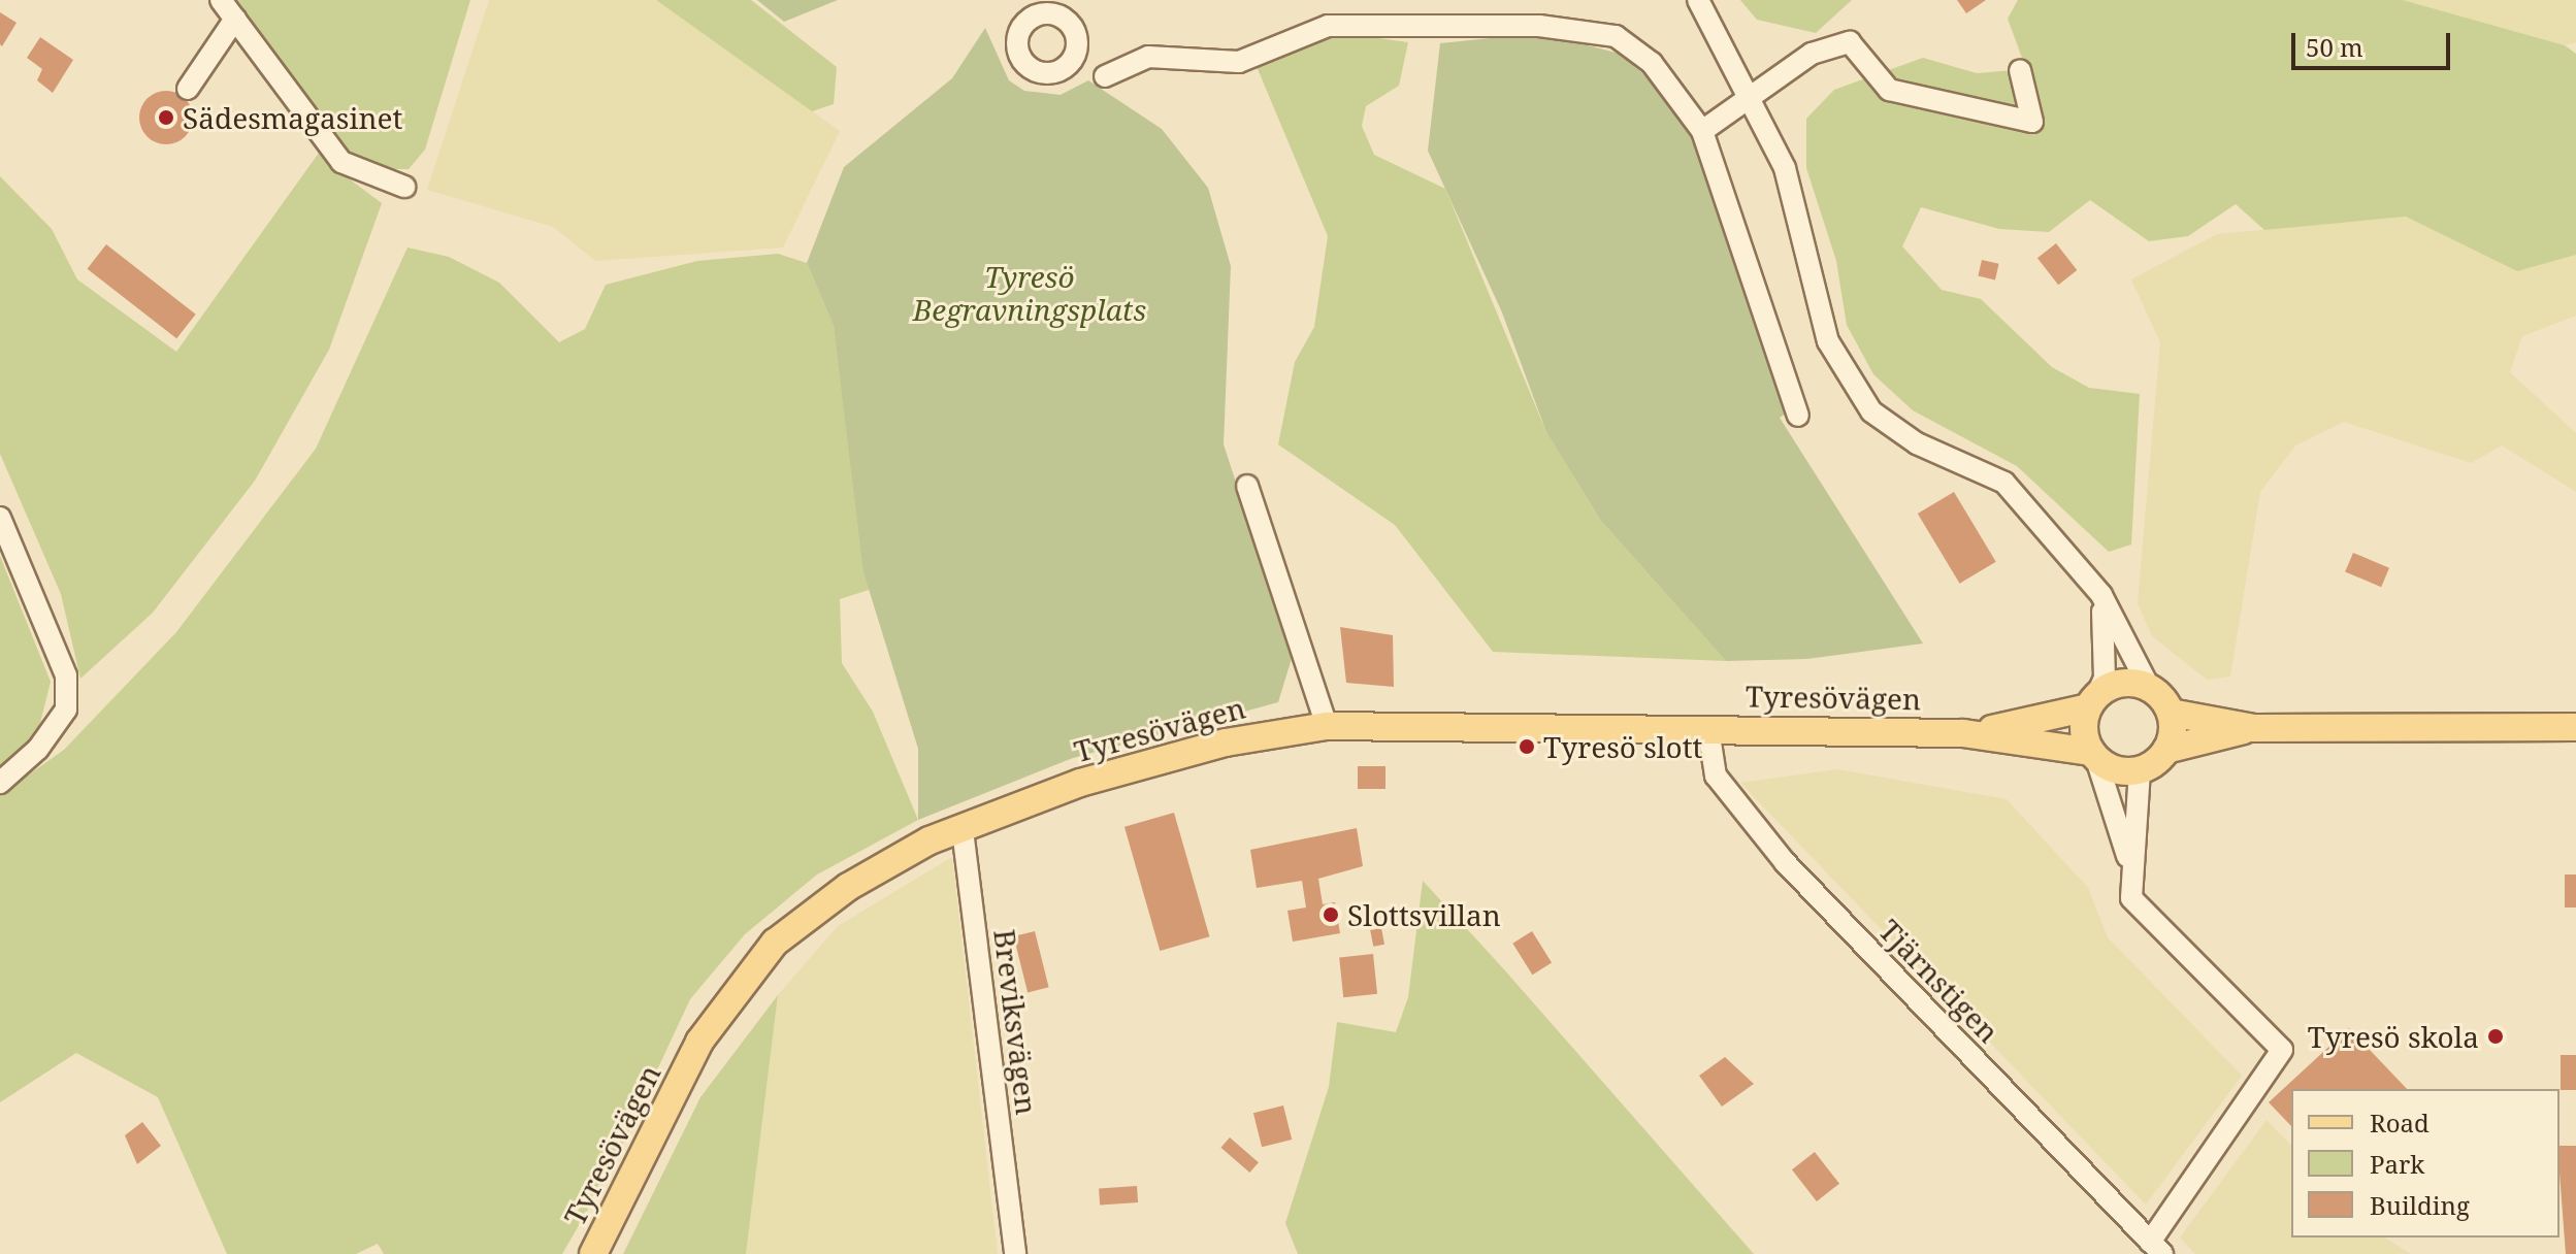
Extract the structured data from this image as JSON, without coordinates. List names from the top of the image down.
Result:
{
  "streets": {
    "main road": ["Tyresövägen"],
    "street": ["Tjärnstigen", "Breviksvägen"]
  },
  "crossings": [
    ["Tyresövägen", "Tjärnstigen"],
    ["Tyresövägen", "Breviksvägen"]
  ],
  "parks": ["Tyresö Begravningsplats"],
  "places": [
    "Sädesmagasinet",
    "Tyresö slott",
    "Slottsvillan",
    "Tyresö skola"
  ],
  "legend": ["Road", "Park", "Building"],
  "scale_bar": "50 m"
}
